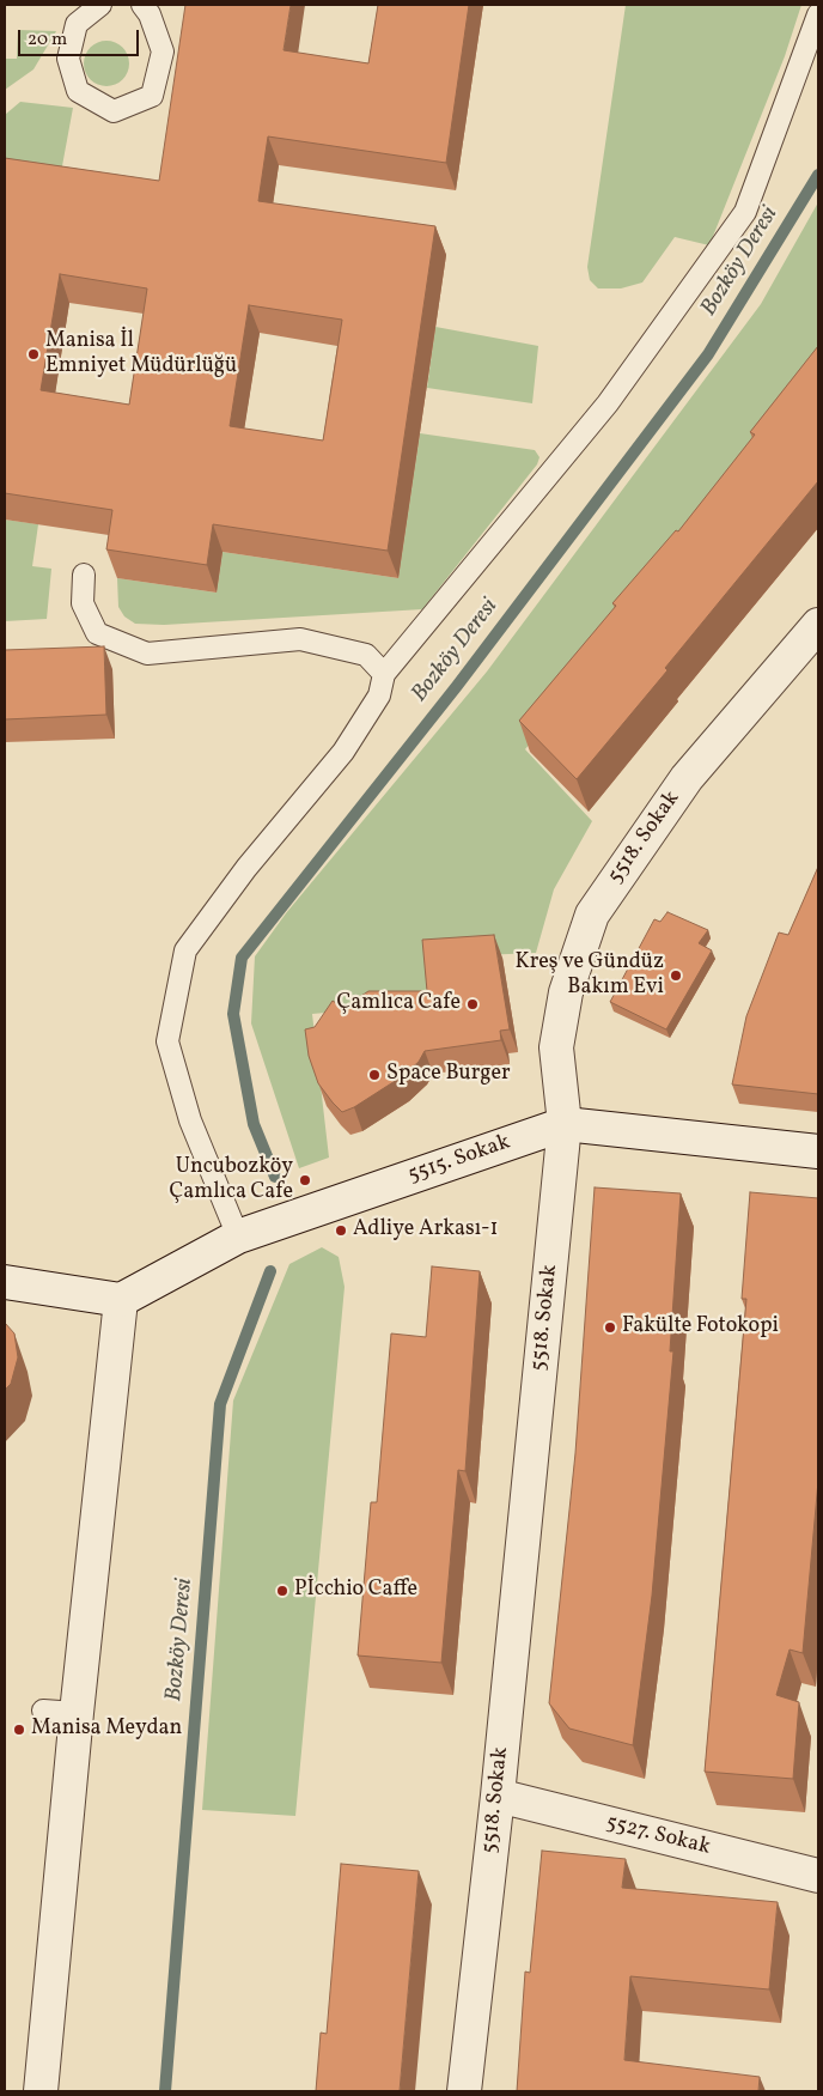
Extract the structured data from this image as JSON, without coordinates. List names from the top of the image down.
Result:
{
  "streets": {
    "street": ["5518. Sokak", "5515. Sokak", "5527. Sokak"]
  },
  "crossings": [
    ["5518. Sokak", "5515. Sokak"],
    ["5518. Sokak", "5527. Sokak"]
  ],
  "water": ["Bozköy Deresi"],
  "places": [
    "Manisa İl Emniyet Müdürlüğü",
    "Kreş ve Gündüz Bakım Evi",
    "Çamlıca Cafe",
    "Space Burger",
    "Uncubozköy Çamlıca Cafe",
    "Adliye Arkası-1",
    "Fakülte Fotokopi",
    "Pİcchio Caffe",
    "Manisa Meydan"
  ],
  "scale_bar": "20 m"
}
